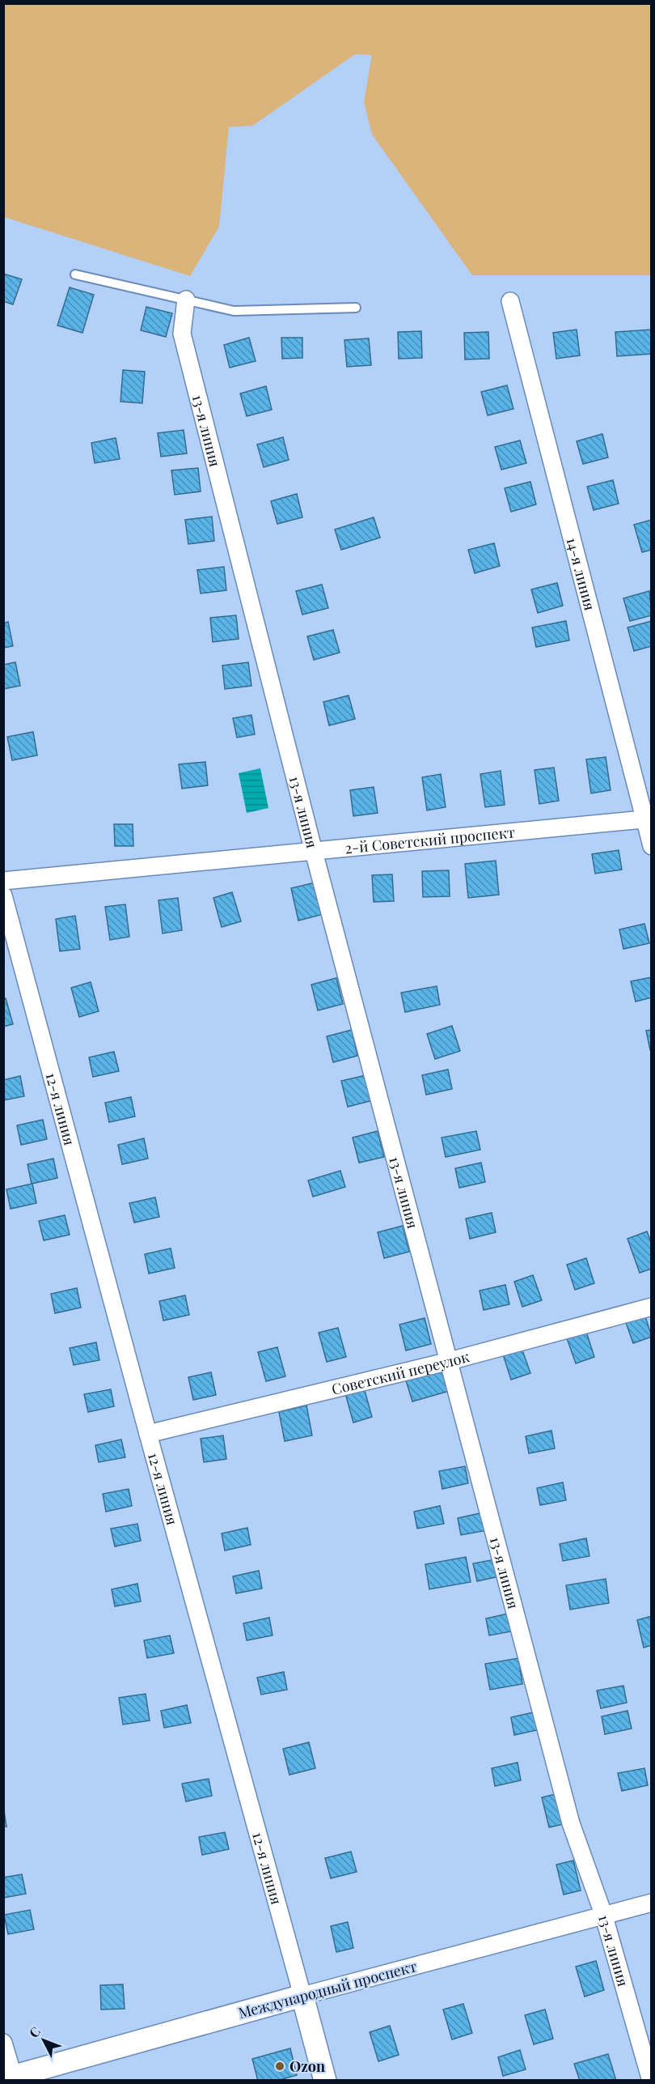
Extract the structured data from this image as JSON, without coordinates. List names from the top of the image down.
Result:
{
  "streets": {
    "street": [
      "13-я линия",
      "14-я линия",
      "2-й Советский проспект",
      "12-я линия",
      "Советский переулок",
      "Международный проспект"
    ]
  },
  "crossings": [
    ["13-я линия", "2-й Советский проспект"],
    ["13-я линия", "Советский переулок"],
    ["13-я линия", "Международный проспект"],
    ["14-я линия", "2-й Советский проспект"],
    ["12-я линия", "Советский переулок"],
    ["12-я линия", "Международный проспект"]
  ],
  "places": ["Ozon"],
  "north": "top left"
}
